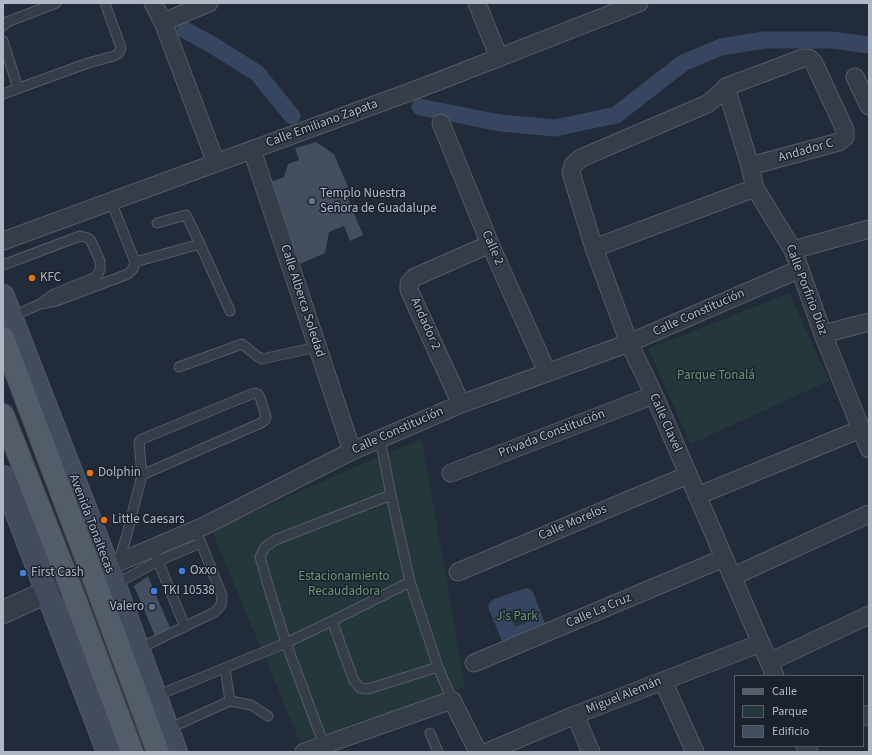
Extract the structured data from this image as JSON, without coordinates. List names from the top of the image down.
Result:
{
  "streets": {
    "main road": ["Avenida Tonaltecas"],
    "street": [
      "Calle Emiliano Zapata",
      "Andador C",
      "Calle 2",
      "Calle Porfirio Díaz",
      "Calle Alberca Soledad",
      "Calle Constitución",
      "Andador 2",
      "Calle Clavel",
      "Privada Constitución",
      "Calle Morelos",
      "Calle La Cruz",
      "Miguel Alemán"
    ]
  },
  "crossings": [
    ["Calle Emiliano Zapata", "Calle Alberca Soledad"],
    ["Andador C", "Calle Porfirio Díaz"],
    ["Andador C", "Calle Clavel"],
    ["Calle 2", "Calle Constitución"],
    ["Calle 2", "Andador 2"],
    ["Calle Porfirio Díaz", "Calle Constitución"],
    ["Calle Porfirio Díaz", "Calle Clavel"],
    ["Calle Alberca Soledad", "Calle Constitución"],
    ["Calle Constitución", "Andador 2"],
    ["Calle Constitución", "Calle Clavel"],
    ["Calle Constitución", "Avenida Tonaltecas"],
    ["Calle Clavel", "Privada Constitución"],
    ["Calle Clavel", "Calle Morelos"],
    ["Calle Clavel", "Calle La Cruz"],
    ["Calle Clavel", "Miguel Alemán"]
  ],
  "parks": ["Parque Tonalá", "Estacionamiento Recaudadora", "J's Park"],
  "places": [
    "Templo Nuestra Señora de Guadalupe",
    "KFC",
    "Dolphin",
    "Little Caesars",
    "Oxxo",
    "First Cash",
    "TKI 10538",
    "Valero"
  ],
  "legend": ["Calle", "Parque", "Edificio"]
}
